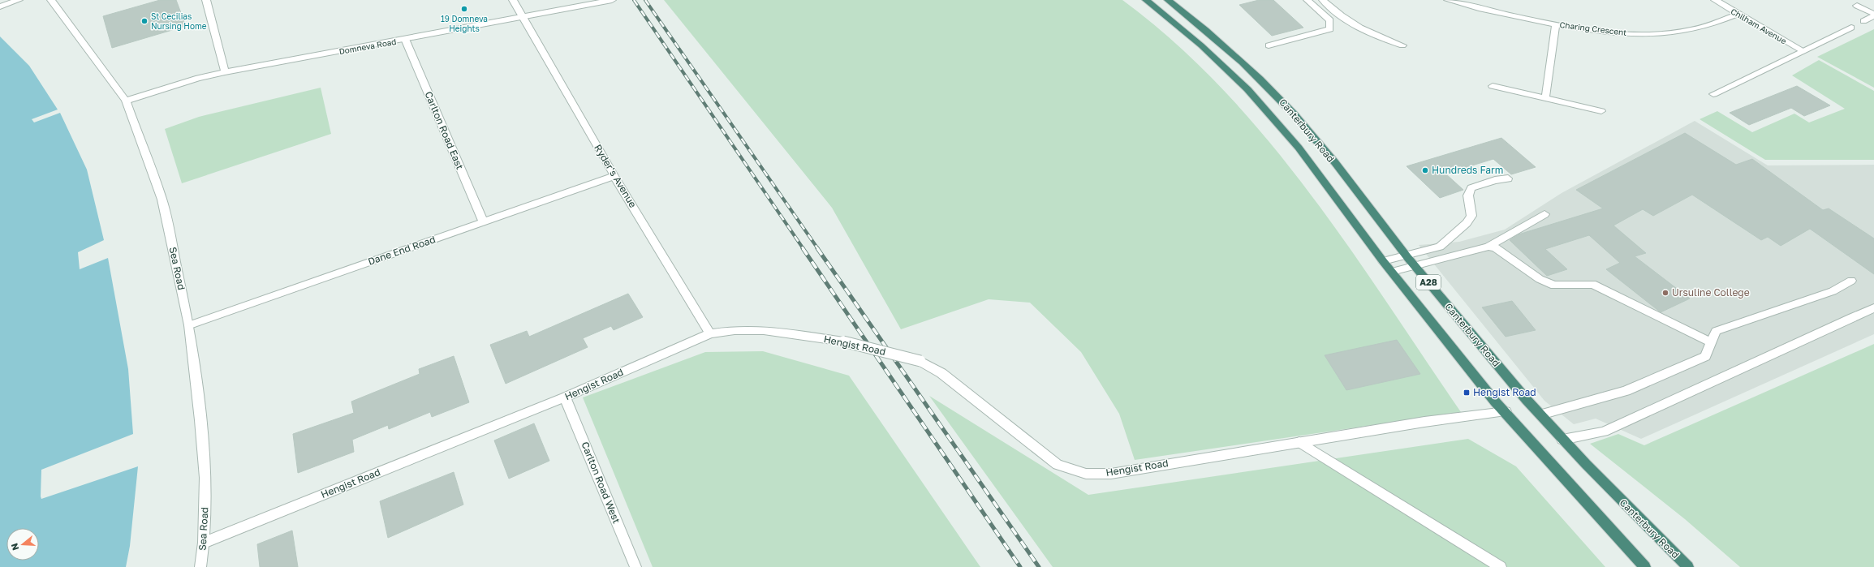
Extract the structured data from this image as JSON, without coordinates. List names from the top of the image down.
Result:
{
  "streets": {
    "highway": ["Canterbury Road", "A28"],
    "street": [
      "Chilham Avenue",
      "Charing Crescent",
      "Domneva Road",
      "Carlton Road East",
      "Ryder's Avenue",
      "Dane End Road",
      "Sea Road",
      "Hengist Road",
      "Carlton Road West"
    ]
  },
  "crossings": [
    ["Chilham Avenue", "Charing Crescent"],
    ["Domneva Road", "Carlton Road East"],
    ["Domneva Road", "Ryder's Avenue"],
    ["Domneva Road", "Sea Road"],
    ["Carlton Road East", "Dane End Road"],
    ["Canterbury Road", "Hengist Road"],
    ["Ryder's Avenue", "Dane End Road"],
    ["Ryder's Avenue", "Hengist Road"],
    ["Dane End Road", "Sea Road"],
    ["Sea Road", "Hengist Road"],
    ["Hengist Road", "Carlton Road West"]
  ],
  "places": {
    "other": [
      "19 Domneva Heights",
      "St Cecilias Nursing Home",
      "Hundreds Farm",
      "Ursuline College"
    ],
    "transit": ["Hengist Road"]
  },
  "north": "left"
}
